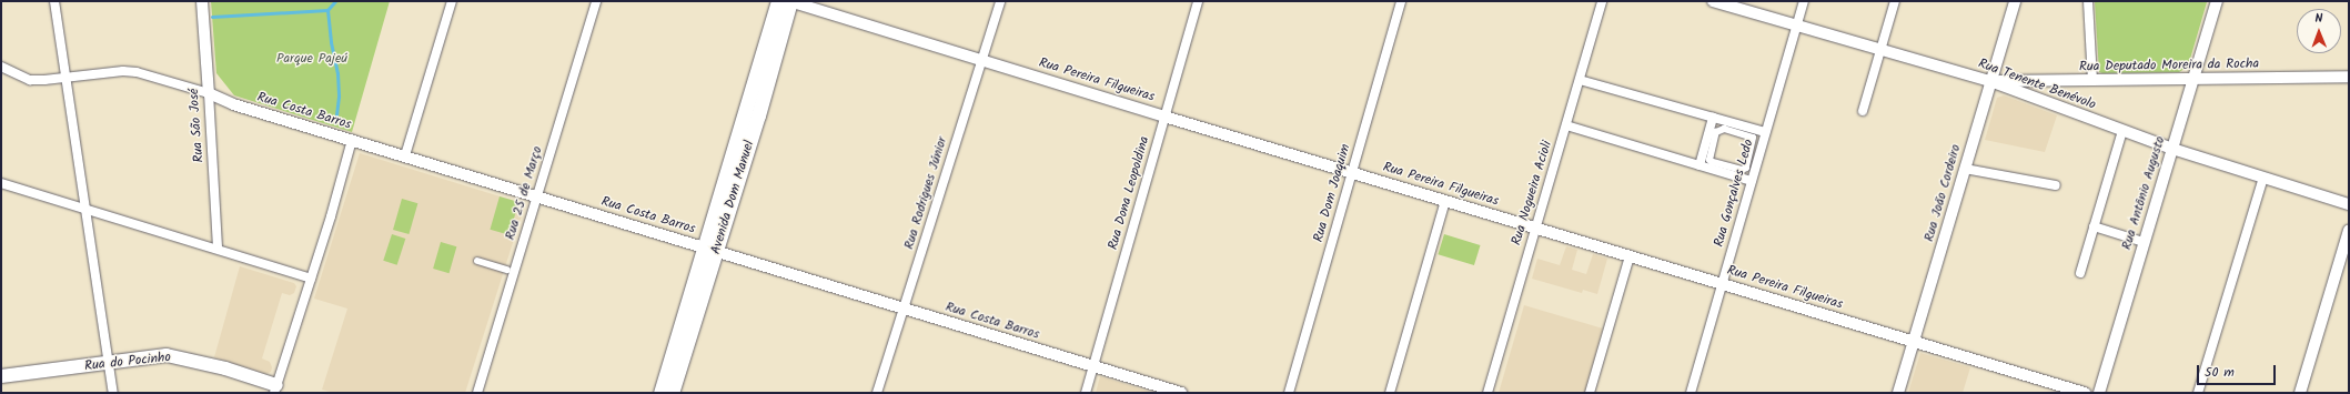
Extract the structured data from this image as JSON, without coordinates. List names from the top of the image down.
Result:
{
  "streets": {
    "main road": ["Avenida Dom Manuel", "Rua do Pocinho"],
    "street": [
      "Rua Deputado Moreira da Rocha",
      "Rua Pereira Filgueiras",
      "Rua Tenente Benévolo",
      "Rua Costa Barros",
      "Rua São José",
      "Rua 25 de Março",
      "Rua Rodrigues Júnior",
      "Rua Dona Leopoldina",
      "Rua Dom Joaquim",
      "Rua Nogueira Acioli",
      "Rua Gonçalves Ledo",
      "Rua João Cordeiro",
      "Rua Antônio Augusto"
    ]
  },
  "crossings": [
    ["Rua Deputado Moreira da Rocha", "Rua Tenente Benévolo"],
    ["Rua Deputado Moreira da Rocha", "Rua João Cordeiro"],
    ["Rua Deputado Moreira da Rocha", "Rua Antônio Augusto"],
    ["Rua Pereira Filgueiras", "Rua Rodrigues Júnior"],
    ["Rua Pereira Filgueiras", "Rua Dona Leopoldina"],
    ["Rua Pereira Filgueiras", "Rua Dom Joaquim"],
    ["Rua Pereira Filgueiras", "Rua Nogueira Acioli"],
    ["Rua Pereira Filgueiras", "Rua Gonçalves Ledo"],
    ["Rua Pereira Filgueiras", "Rua João Cordeiro"],
    ["Rua Pereira Filgueiras", "Avenida Dom Manuel"],
    ["Rua Tenente Benévolo", "Rua Gonçalves Ledo"],
    ["Rua Tenente Benévolo", "Rua João Cordeiro"],
    ["Rua Tenente Benévolo", "Rua Antônio Augusto"],
    ["Rua Costa Barros", "Rua São José"],
    ["Rua Costa Barros", "Rua 25 de Março"],
    ["Rua Costa Barros", "Rua Rodrigues Júnior"],
    ["Rua Costa Barros", "Rua Dona Leopoldina"],
    ["Rua Costa Barros", "Avenida Dom Manuel"]
  ],
  "parks": ["Parque Pajeú"],
  "scale_bar": "50 m",
  "north": "top"
}
